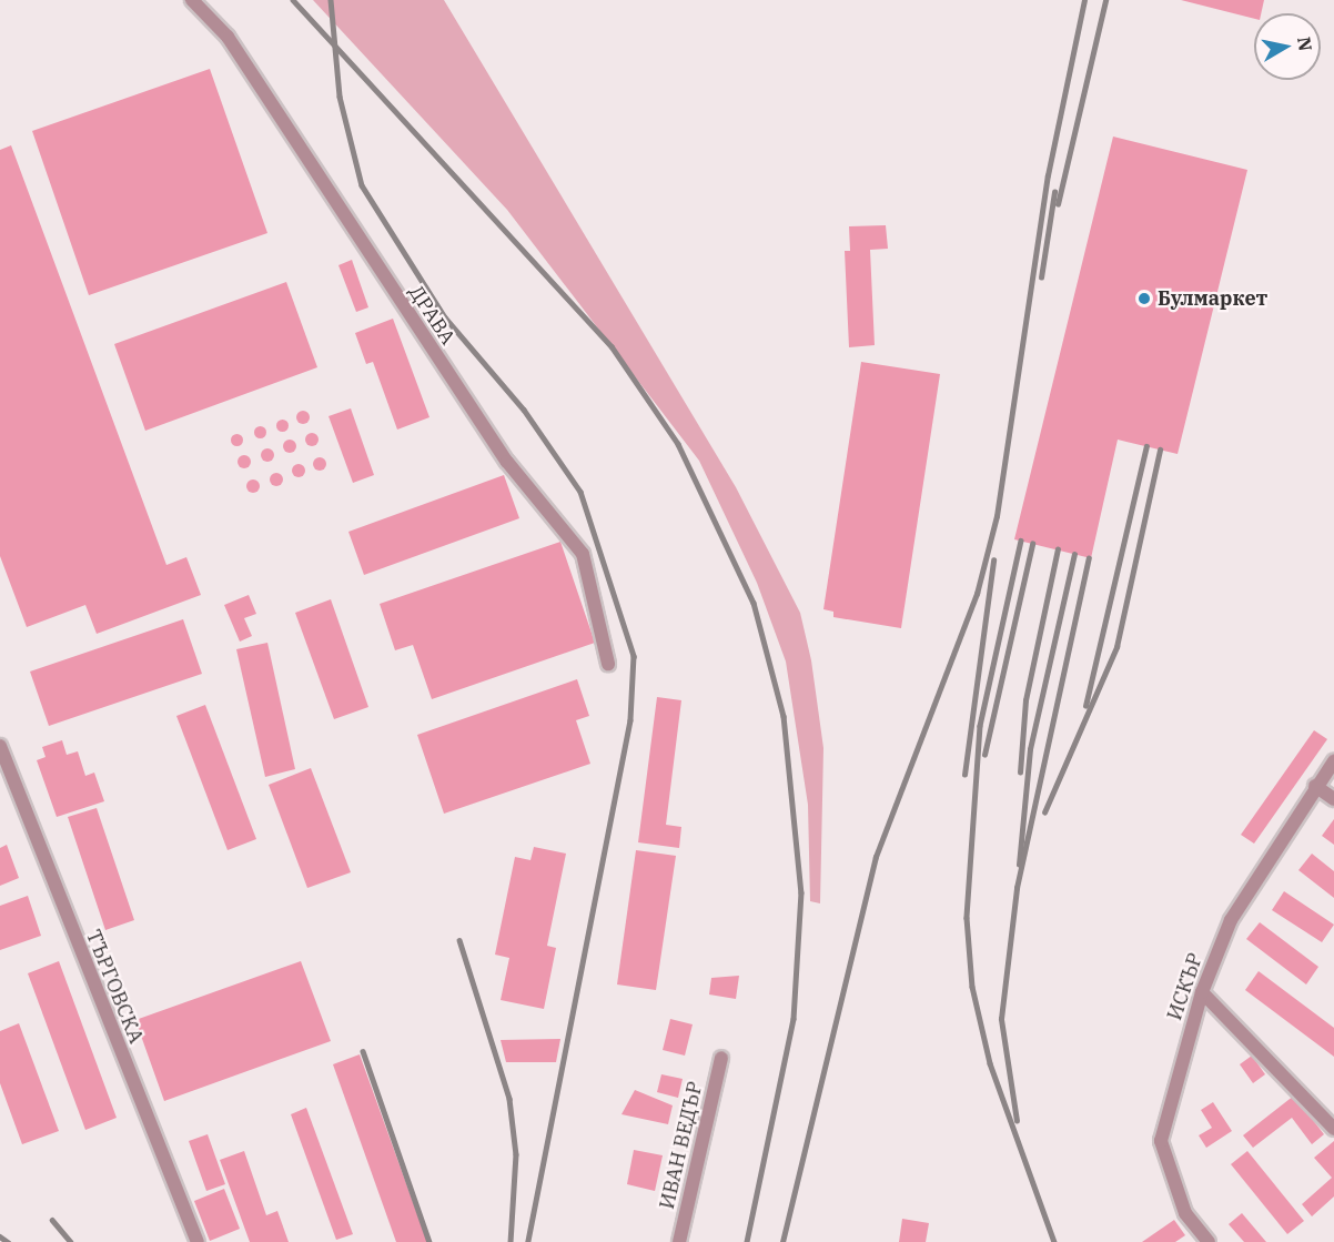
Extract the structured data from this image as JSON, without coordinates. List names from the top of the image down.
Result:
{
  "streets": {
    "street": [
      "ДРАВА",
      "ТЪРГОВСКА",
      "ИСКЪР",
      "ИВАН ВЕДЪР"
    ]
  },
  "places": ["Булмаркет"],
  "north": "right"
}
